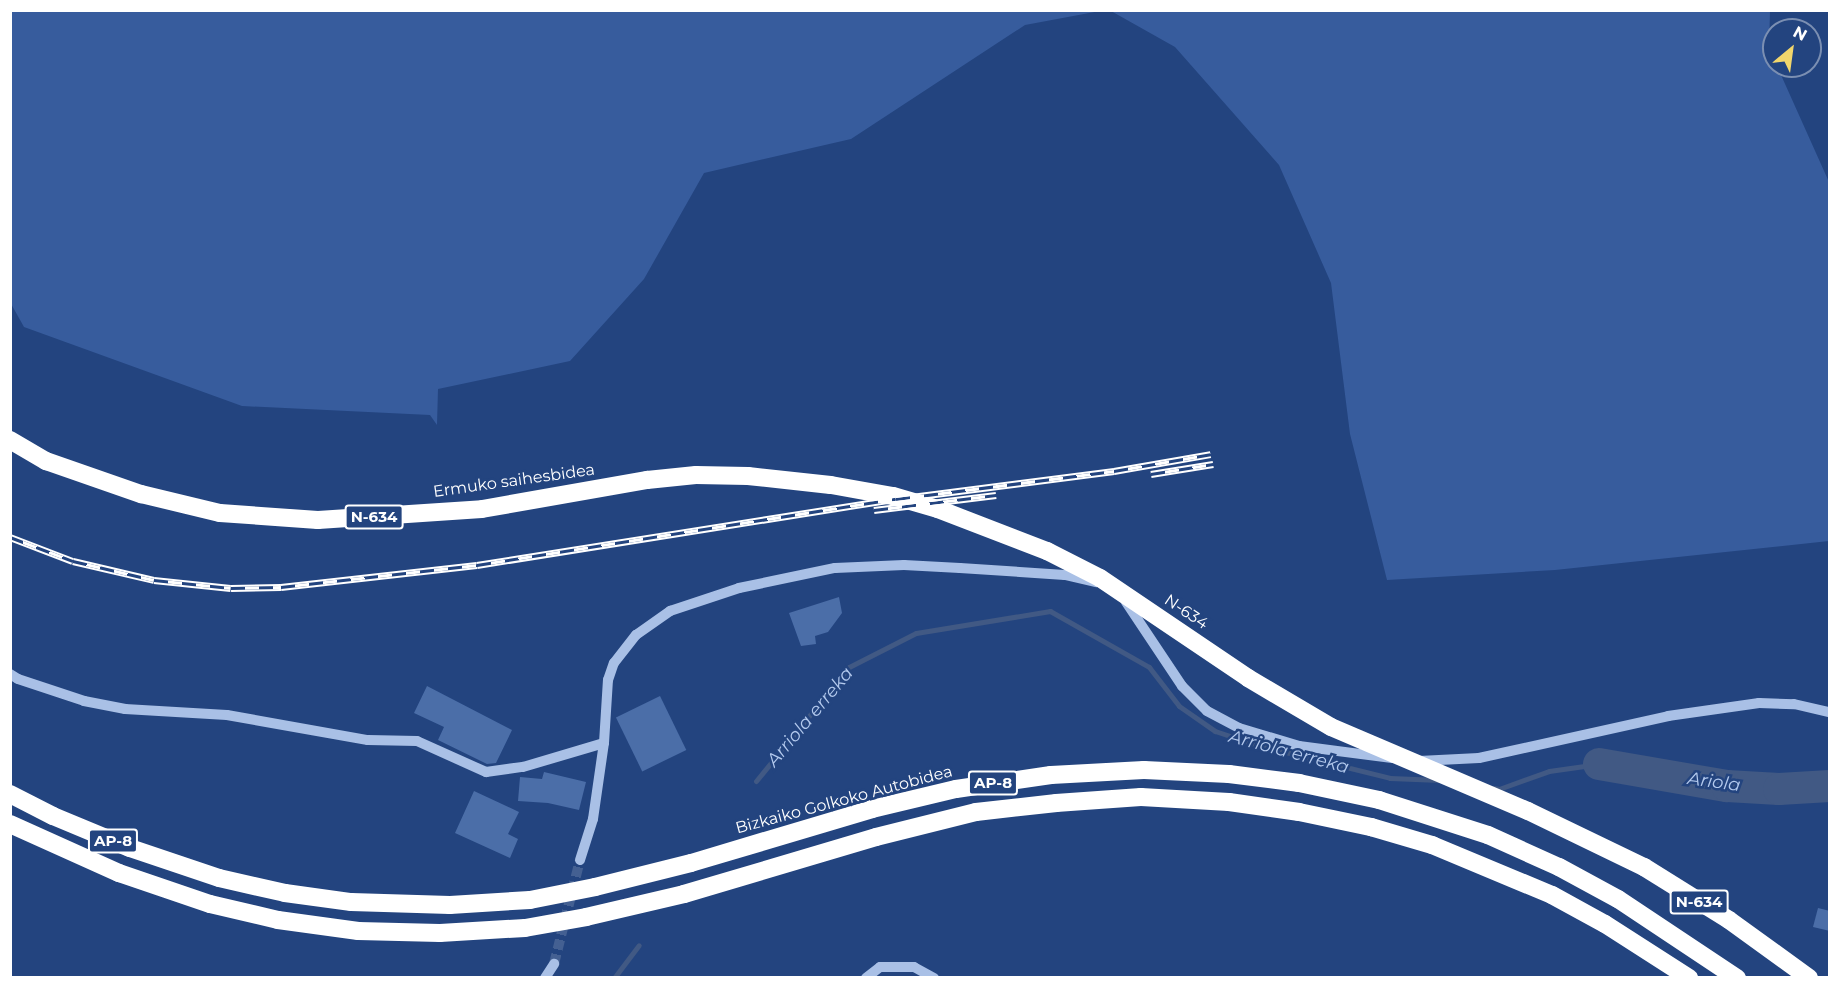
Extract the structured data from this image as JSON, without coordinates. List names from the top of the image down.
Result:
{
  "streets": {
    "highway": [
      "Ermuko saihesbidea",
      "N-634",
      "AP-8",
      "Bizkaiko Golkoko Autobidea"
    ]
  },
  "crossings": [
    ["Ermuko saihesbidea", "N-634"]
  ],
  "water": ["Arriola erreka", "Ariola"],
  "north": "top right"
}
